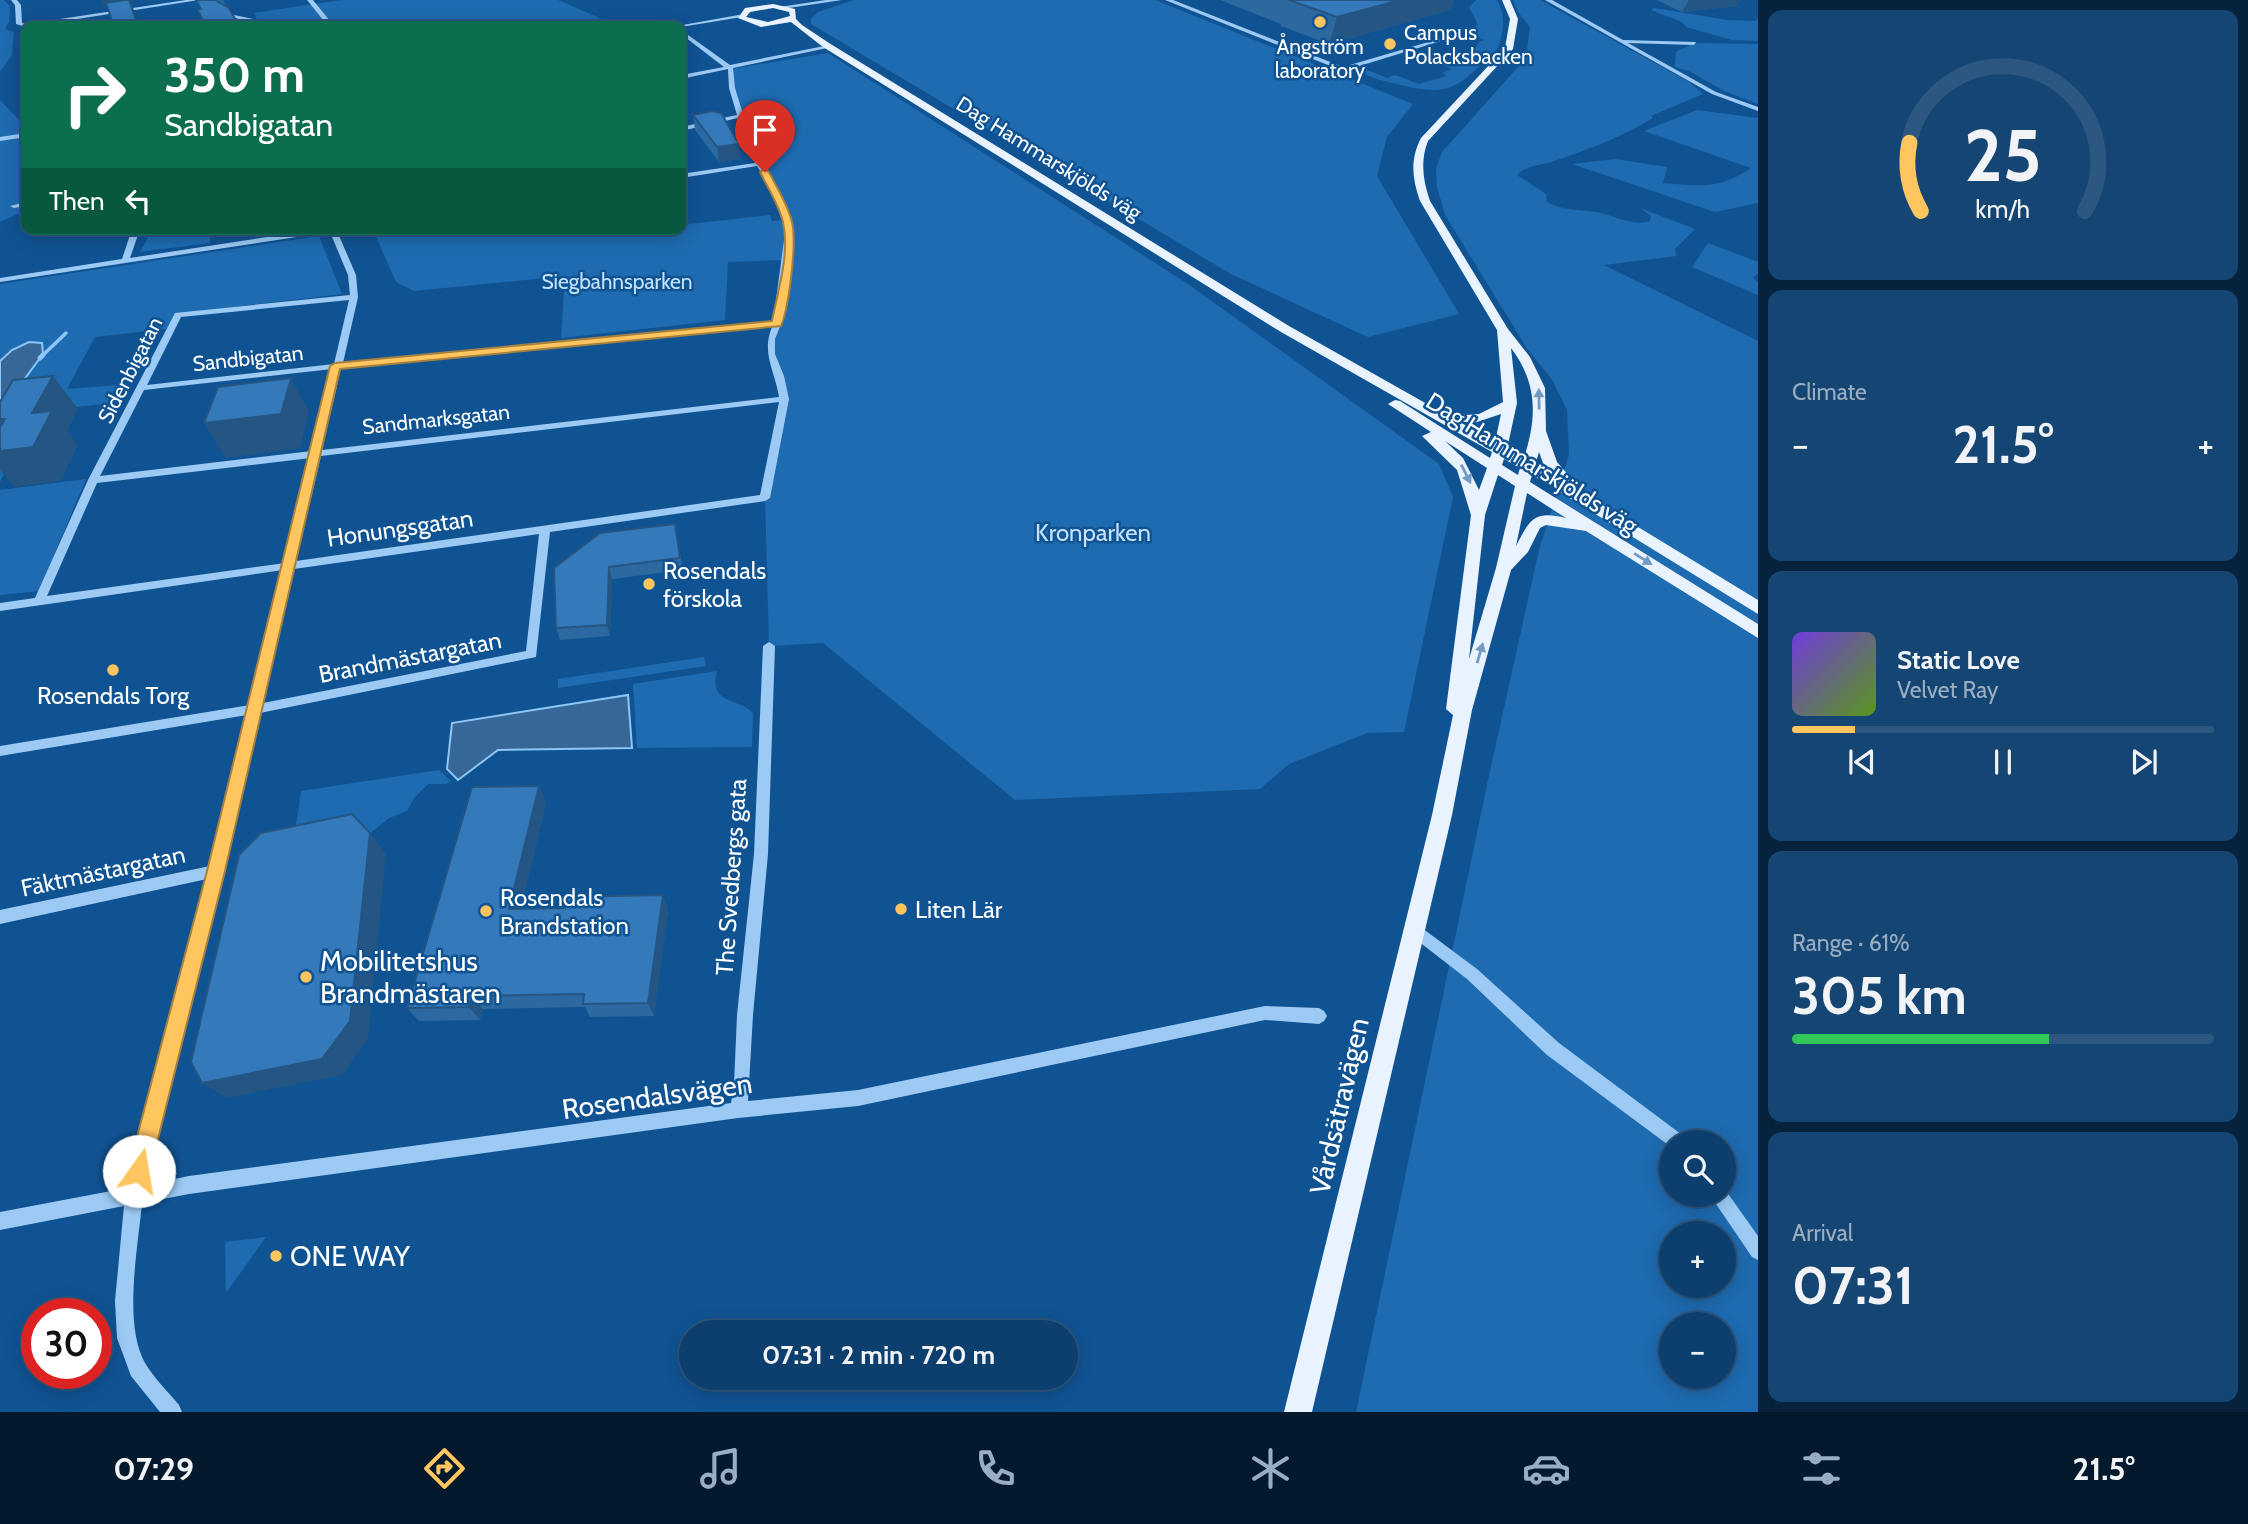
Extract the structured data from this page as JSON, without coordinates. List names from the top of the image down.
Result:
{
  "streets": {
    "main road": ["Dag Hammarskjölds väg", "Vårdsätravägen"],
    "street": [
      "Sandbigatan",
      "Sidenbigatan",
      "Sandmarksgatan",
      "Honungsgatan",
      "Brandmästargatan",
      "Fäktmästargatan",
      "The Svedbergs gata",
      "Rosendalsvägen"
    ]
  },
  "crossings": [
    ["Dag Hammarskjölds väg", "Vårdsätravägen"],
    ["Sandbigatan", "Sidenbigatan"],
    ["Sidenbigatan", "Sandmarksgatan"],
    ["Sidenbigatan", "Honungsgatan"],
    ["Honungsgatan", "Brandmästargatan"],
    ["The Svedbergs gata", "Rosendalsvägen"]
  ],
  "parks": ["Siegbahnsparken", "Kronparken"],
  "places": [
    "Ångström laboratory",
    "Campus Polacksbacken",
    "Rosendals förskola",
    "Rosendals Torg",
    "Liten Lär",
    "Rosendals Brandstation",
    "Mobilitetshus Brandmästaren",
    "ONE WAY"
  ],
  "page": {
    "turn": ["350 m", "Sandbigatan"],
    "then": "Then",
    "tile": [
      "Climate",
      ["Range · 61%", "305 km"],
      ["Arrival", "07:31"]
    ],
    "heat": ["−", "21.5°", "+"],
    "song": ["Static Love", "Velvet Ray"],
    "map_buttons": ["+", "−"],
    "limit": "30",
    "trip": "07:31 · 2 min · 720 m",
    "tabs": ["07:29", "21.5°"],
    "gauge": ["25", "km/h"]
  }
}
